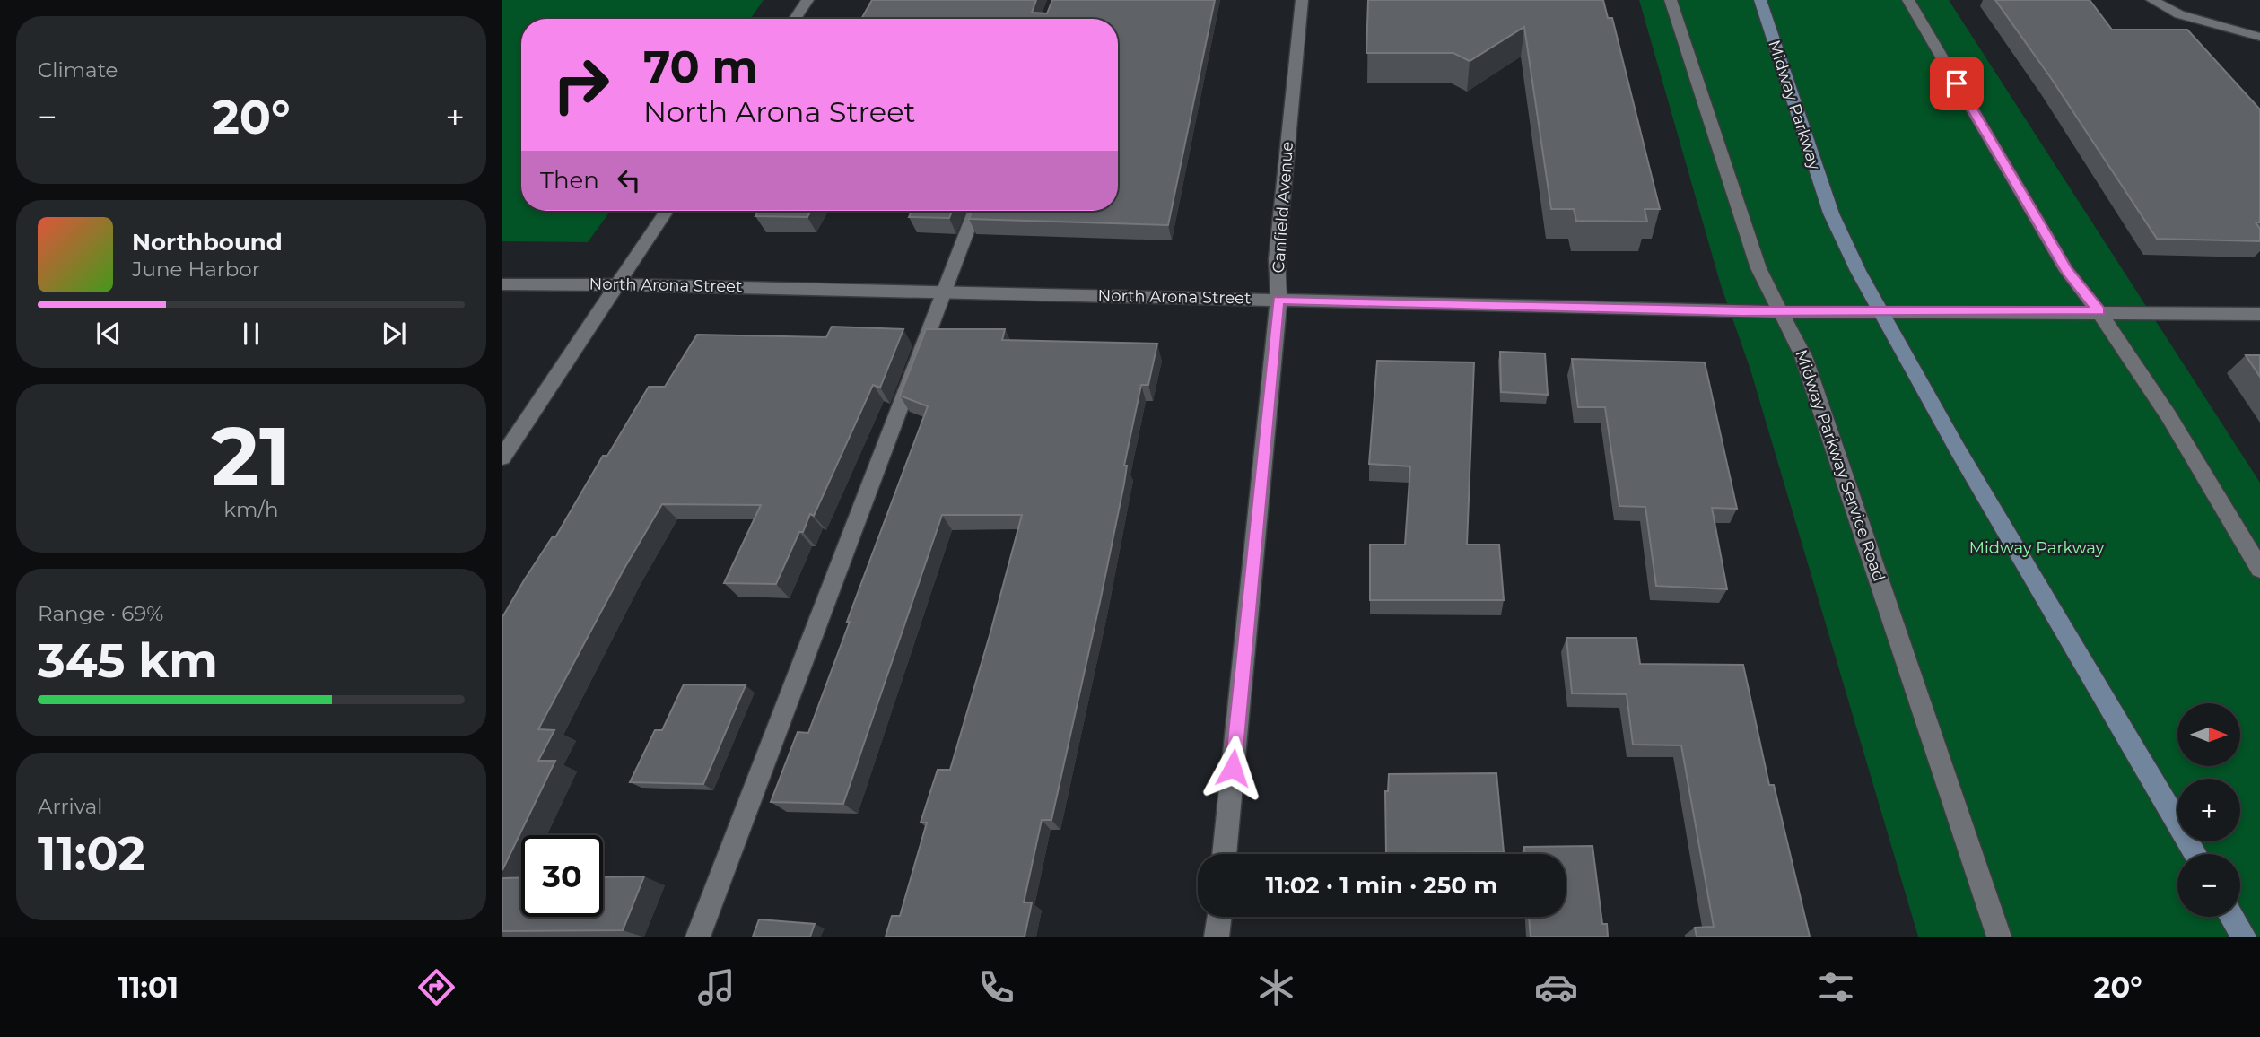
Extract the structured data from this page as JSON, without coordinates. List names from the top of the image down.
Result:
{
  "streets": {
    "street": [
      "Midway Parkway",
      "Canfield Avenue",
      "North Arona Street",
      "Midway Parkway Service Road"
    ]
  },
  "crossings": [
    ["Midway Parkway", "North Arona Street"],
    ["Canfield Avenue", "North Arona Street"],
    ["North Arona Street", "Midway Parkway Service Road"]
  ],
  "parks": ["Midway Parkway"],
  "north": "right",
  "page": {
    "tile": [
      "Climate",
      ["21", "km/h"],
      ["Range · 69%", "345 km"],
      ["Arrival", "11:02"]
    ],
    "turn": ["70 m", "North Arona Street"],
    "heat": ["−", "20°", "+"],
    "then": "Then",
    "song": ["Northbound", "June Harbor"],
    "map_buttons": ["+", "−"],
    "limit": "30",
    "trip": "11:02 · 1 min · 250 m",
    "tabs": ["11:01", "20°"]
  }
}
